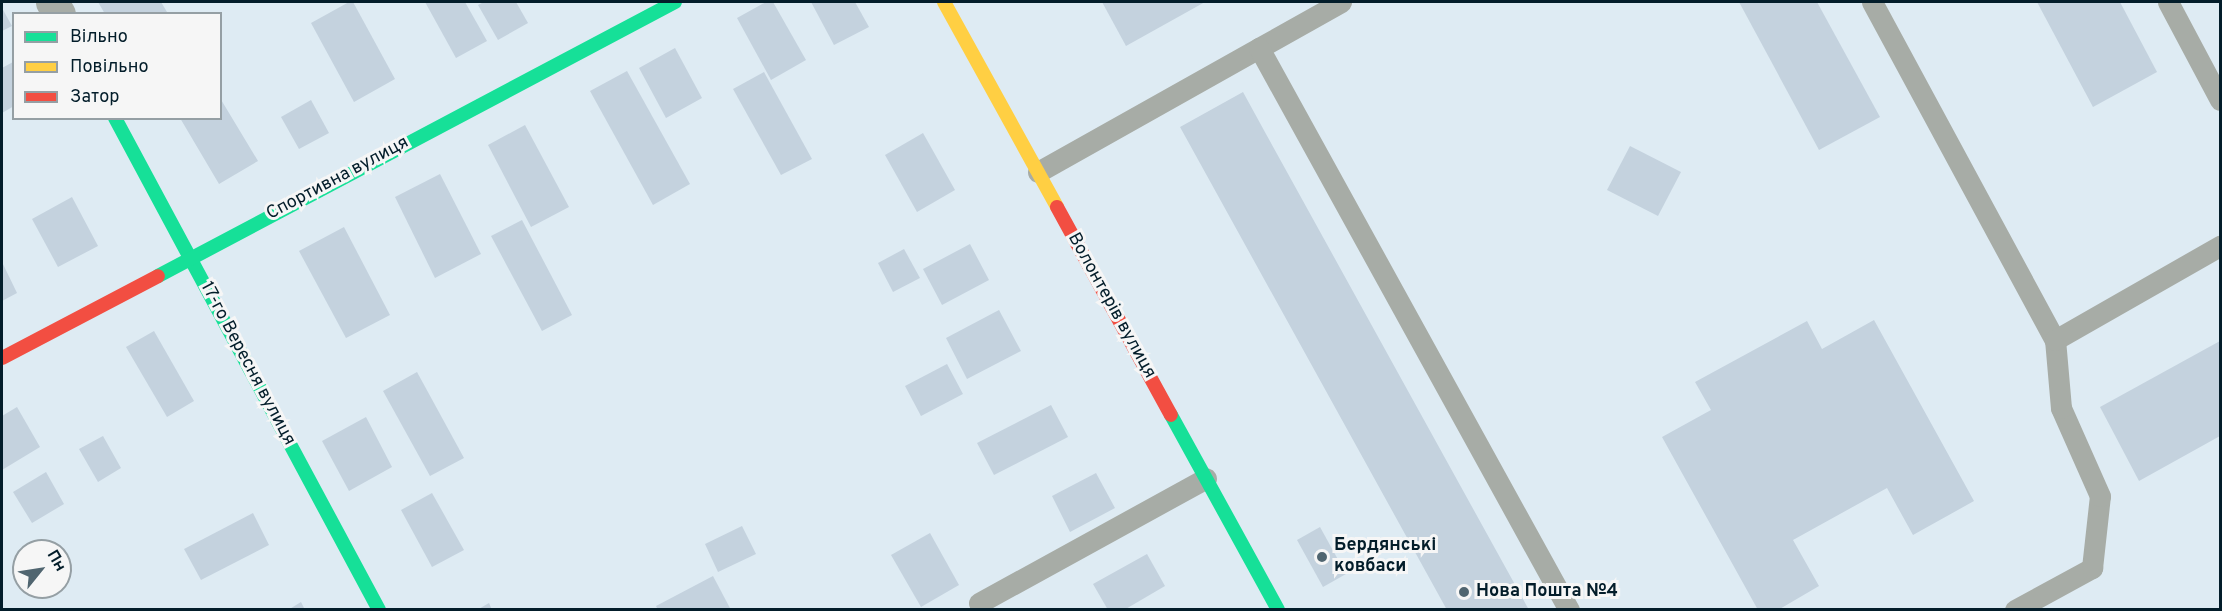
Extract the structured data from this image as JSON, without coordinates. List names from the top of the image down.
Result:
{
  "streets": {
    "street": ["Спортивна вулиця", "Волонтерів вулиця", "17-го Вересня вулиця"]
  },
  "crossings": [
    ["Спортивна вулиця", "17-го Вересня вулиця"]
  ],
  "places": ["Бердянські ковбаси", "Нова Пошта №4"],
  "legend": ["Вільно", "Повільно", "Затор"],
  "north": "top right"
}
